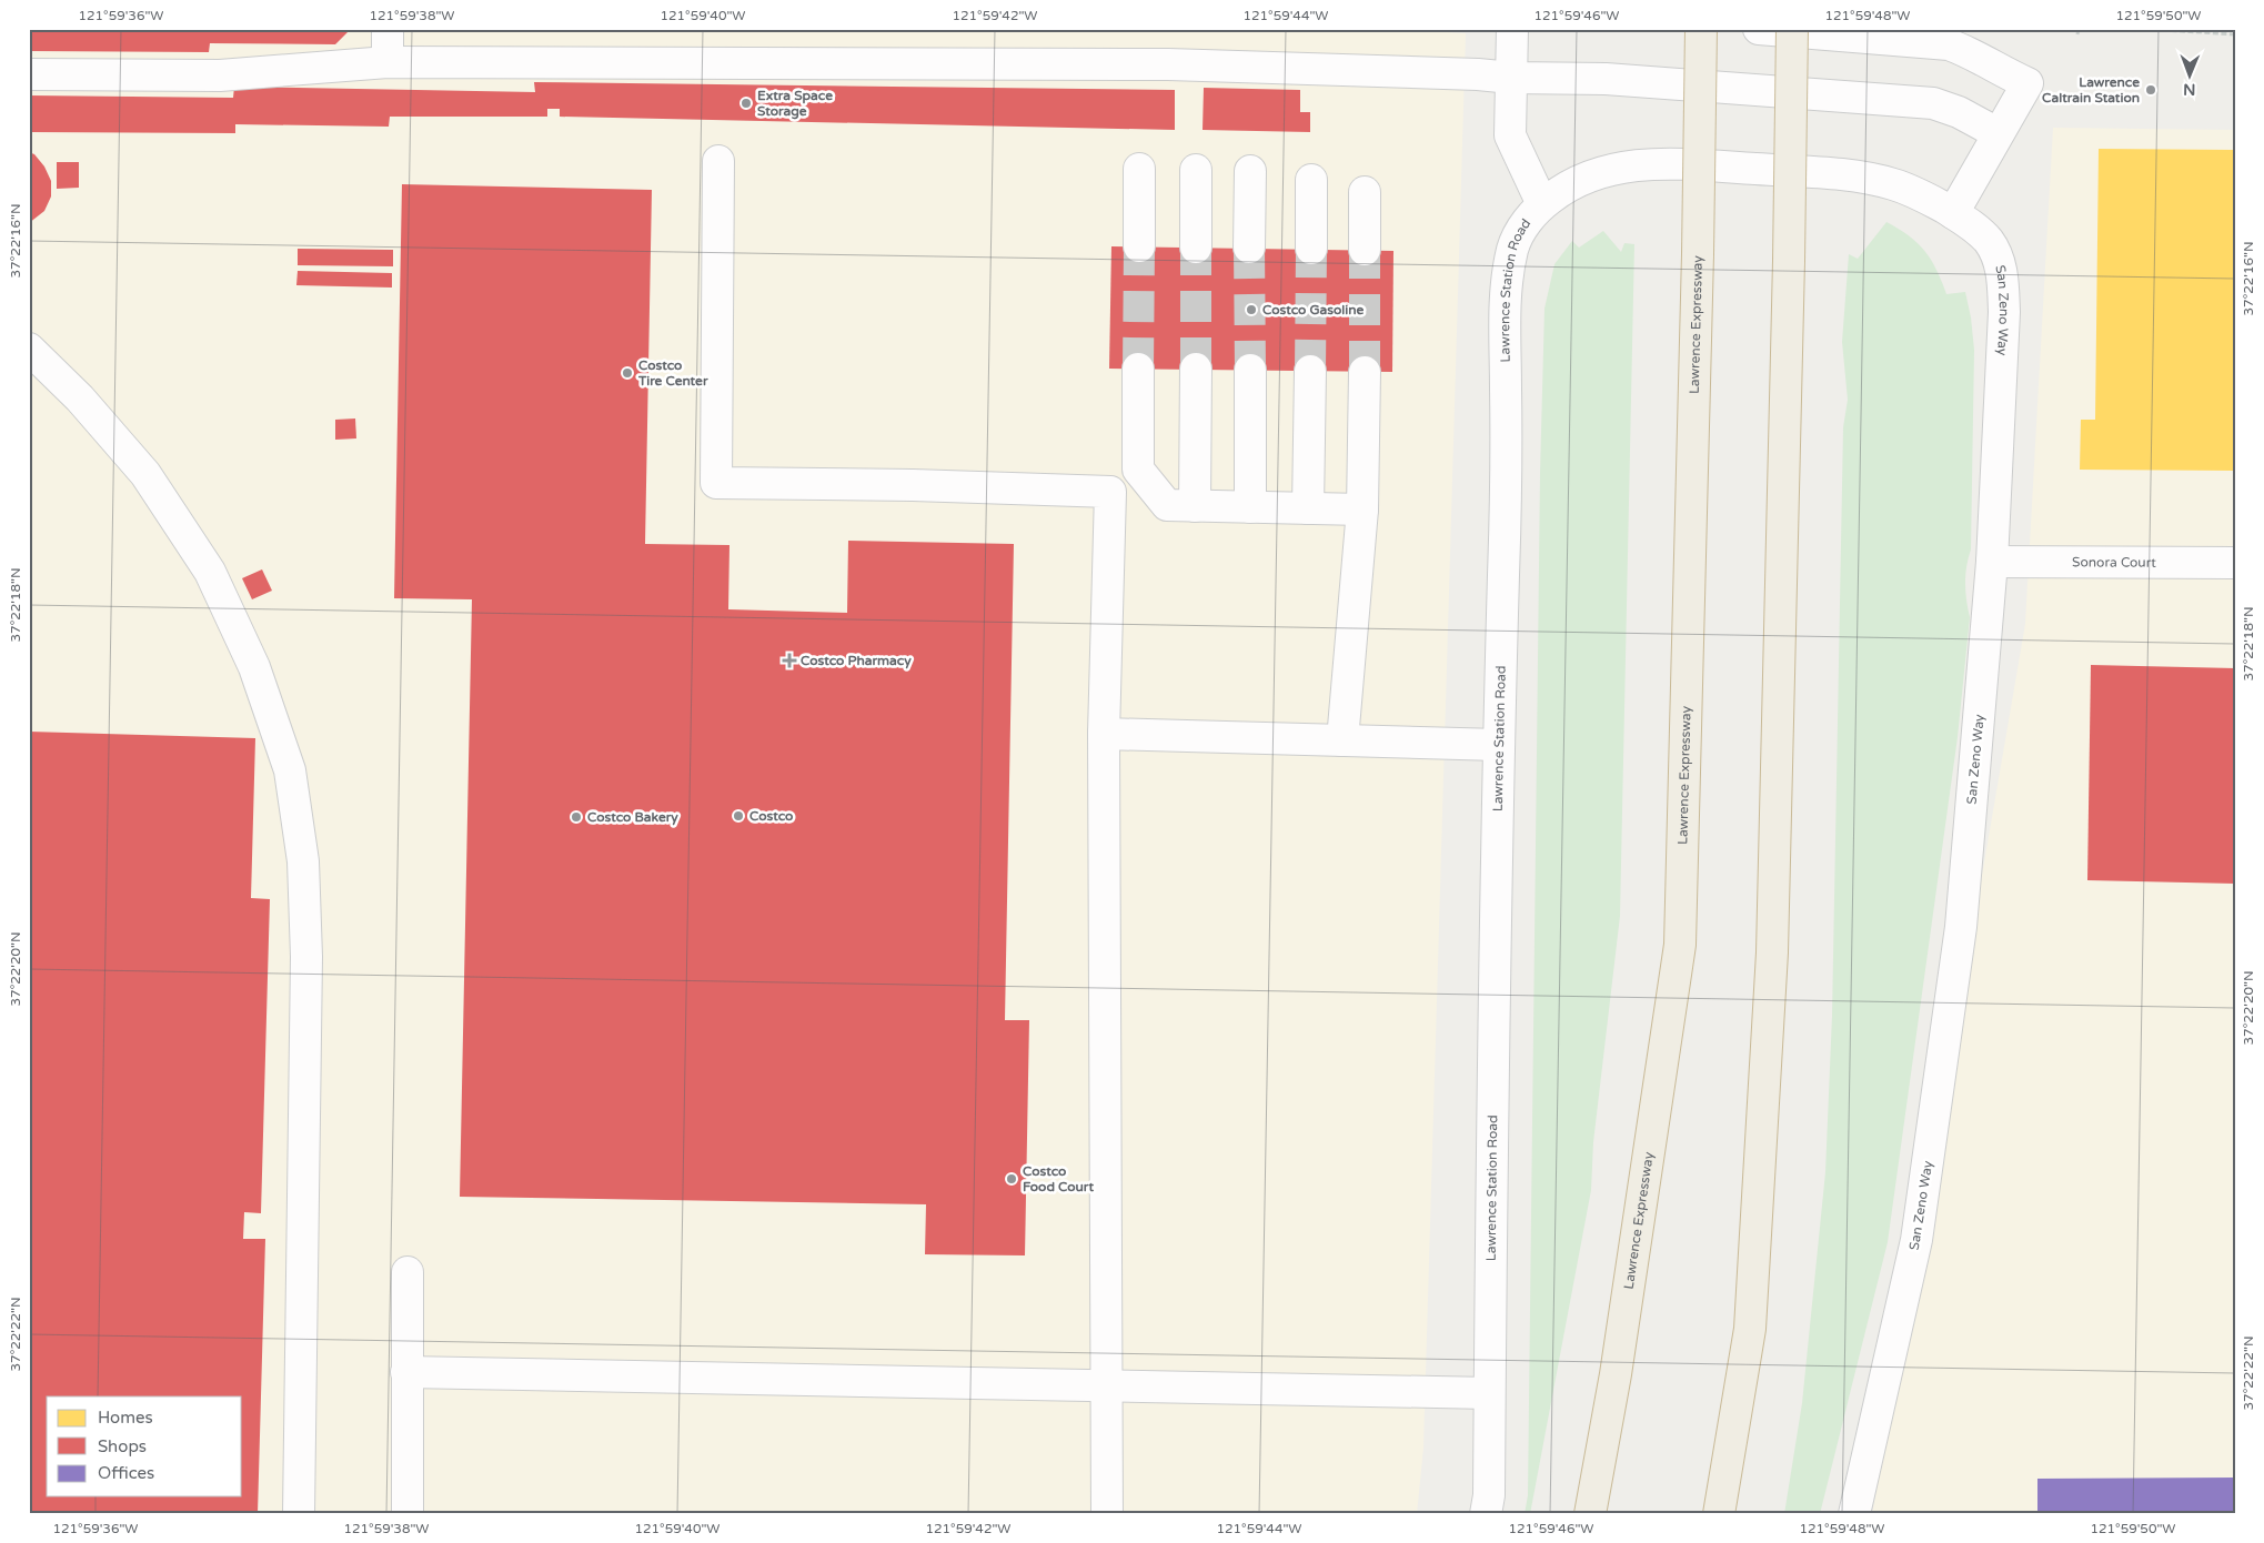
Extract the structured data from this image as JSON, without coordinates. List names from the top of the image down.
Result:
{
  "streets": {
    "highway": ["Lawrence Expressway"],
    "street": ["Lawrence Station Road", "San Zeno Way", "Sonora Court"]
  },
  "crossings": [
    ["Lawrence Station Road", "San Zeno Way"],
    ["San Zeno Way", "Sonora Court"]
  ],
  "places": {
    "other": [
      "Lawrence Caltrain Station",
      "Extra Space Storage",
      "Costco Gasoline",
      "Costco Tire Center",
      "Costco",
      "Costco Bakery",
      "Costco Food Court"
    ],
    "health": ["Costco Pharmacy"]
  },
  "legend": ["Homes", "Shops", "Offices"],
  "north": "bottom",
  "coordinates": [
    "121°59'36\"W",
    "121°59'38\"W",
    "121°59'40\"W",
    "121°59'42\"W",
    "121°59'44\"W",
    "121°59'46\"W",
    "121°59'48\"W",
    "121°59'50\"W",
    "37°22'16\"N",
    "37°22'18\"N",
    "37°22'20\"N",
    "37°22'22\"N"
  ]
}
